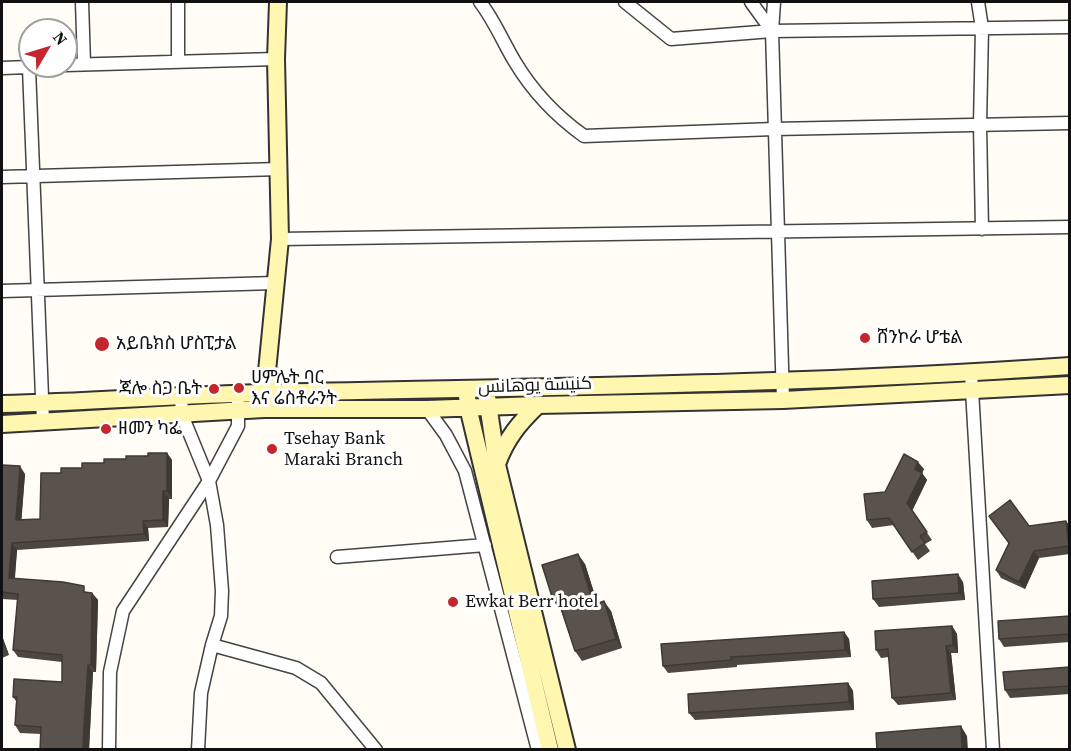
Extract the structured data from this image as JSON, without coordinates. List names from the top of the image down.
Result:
{
  "streets": {
    "street": ["كنيسة يوهانس"]
  },
  "places": [
    "ሸንኮራ ሆቴል",
    "አይቤክስ ሆስፒታል",
    "ሀምሌት ባር እና ሬስቶራንት",
    "ጃሎ ስጋ ቤት",
    "ዘመን ካፌ",
    "Tsehay Bank Maraki Branch",
    "Ewkat Berr hotel"
  ],
  "north": "top right"
}
